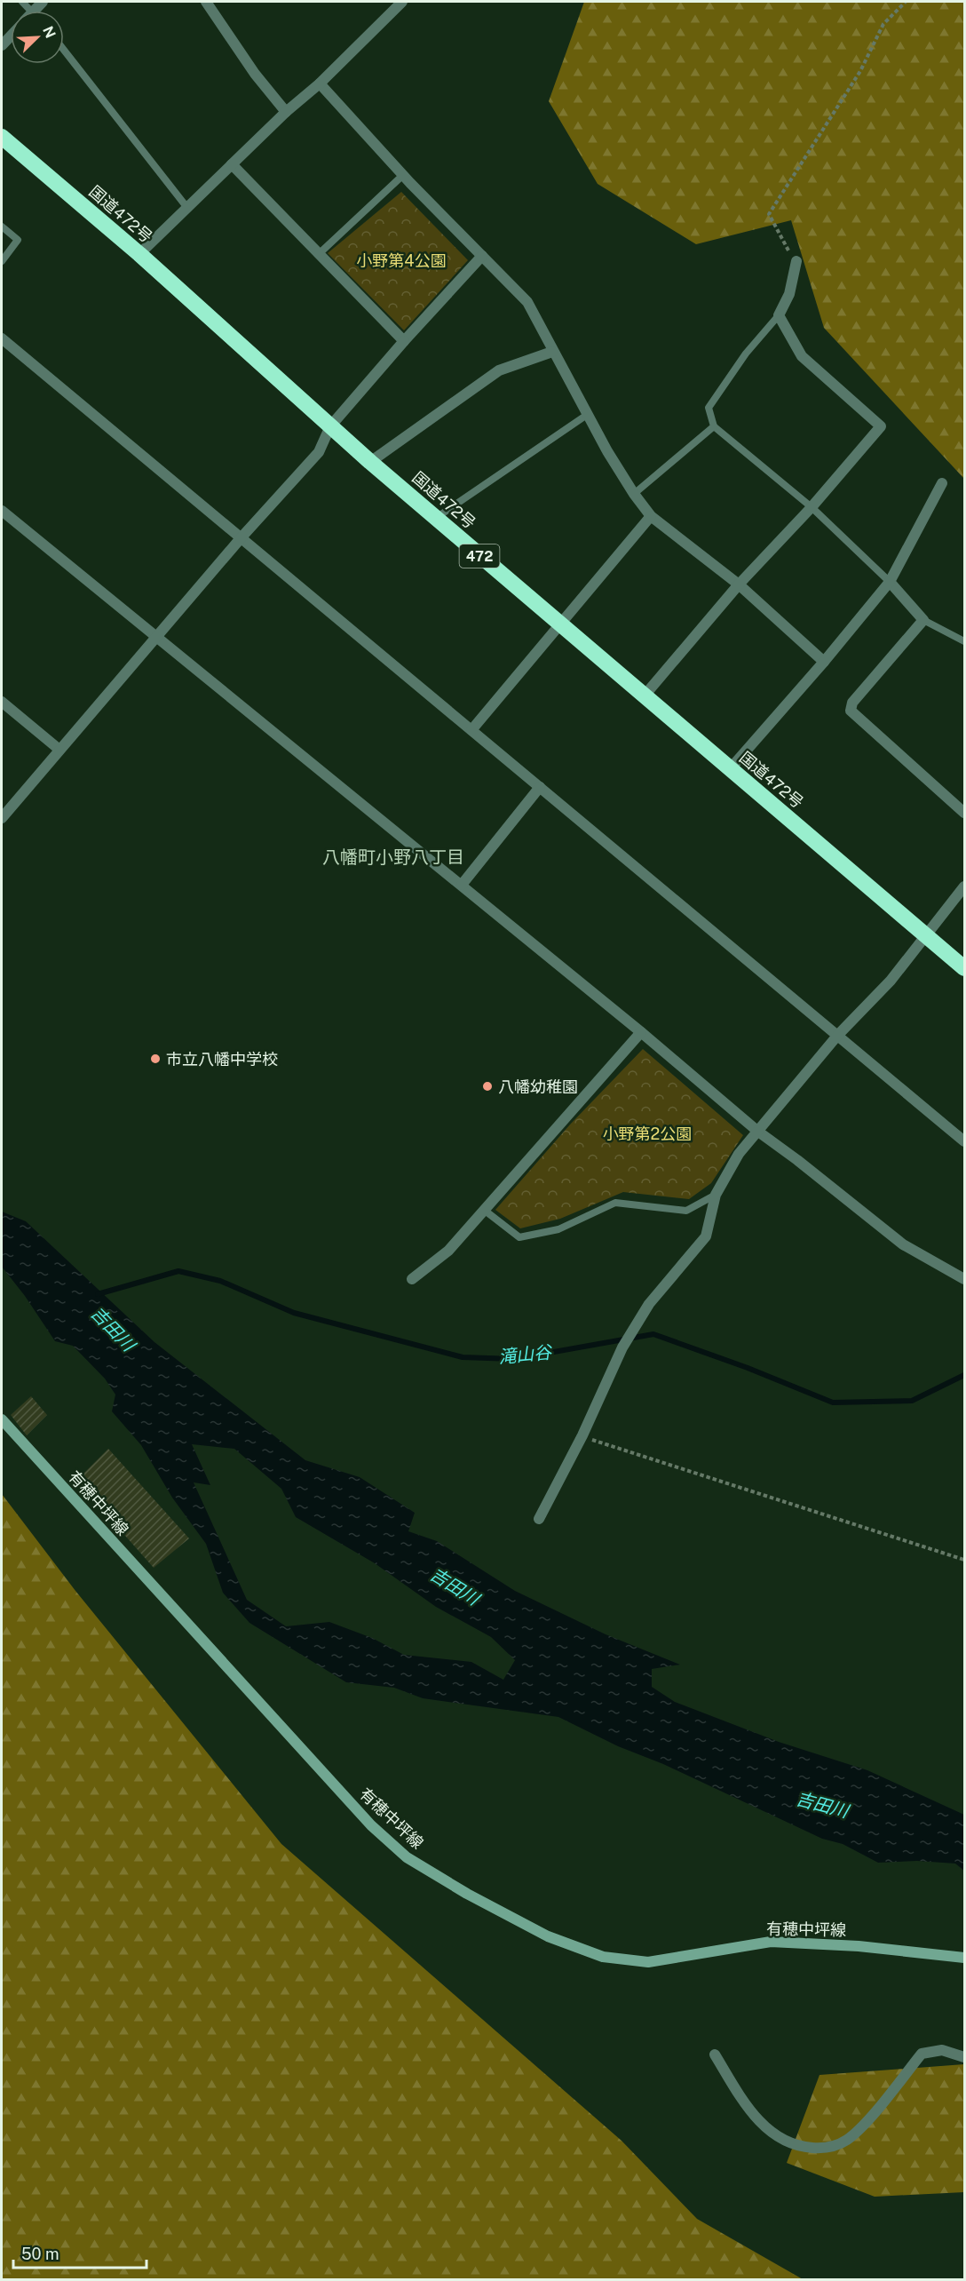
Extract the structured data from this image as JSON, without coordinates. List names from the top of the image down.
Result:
{
  "streets": {
    "highway": ["国道472号", "472"],
    "main road": ["有穂中坪線"]
  },
  "districts": ["八幡町小野八丁目"],
  "water": ["吉田川", "滝山谷"],
  "parks": ["小野第4公園", "小野第2公園"],
  "places": ["市立八幡中学校", "八幡幼稚園"],
  "scale_bar": "50 m",
  "north": "top right"
}
